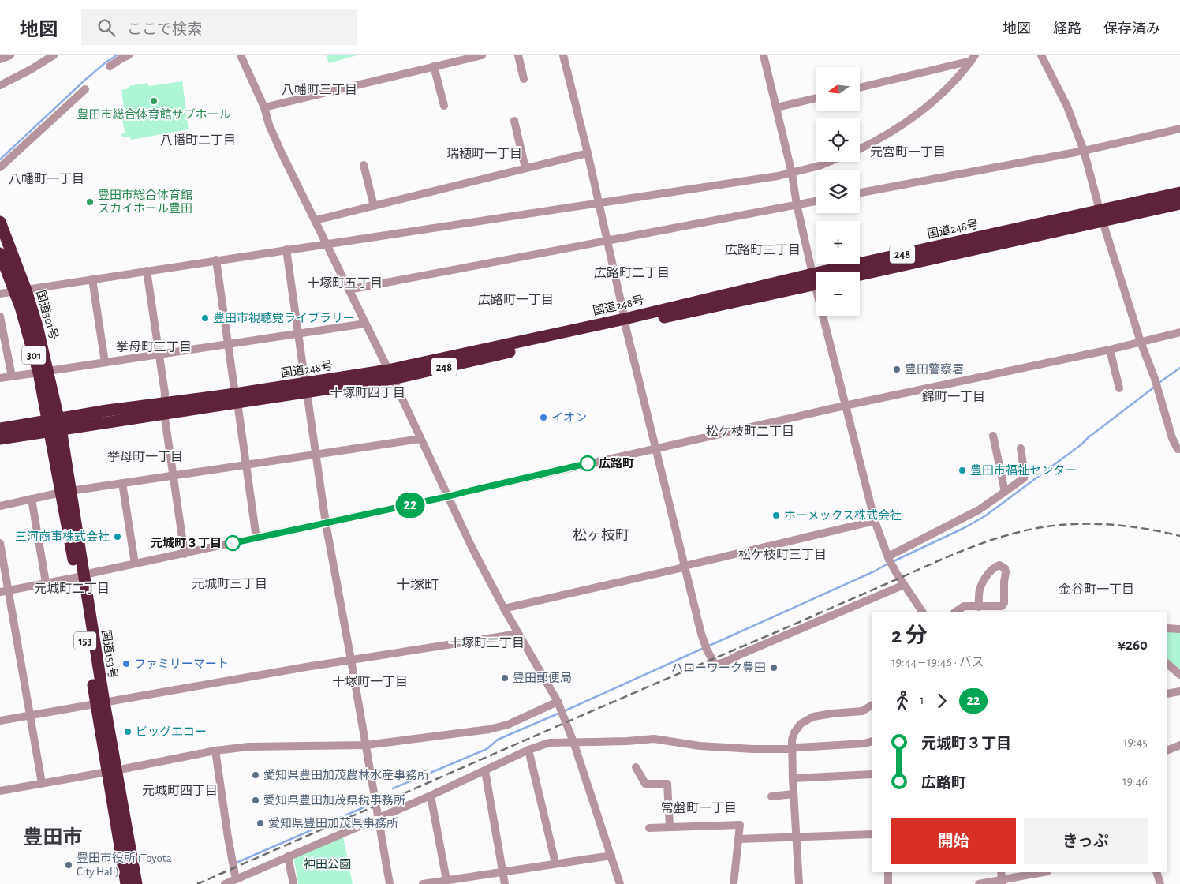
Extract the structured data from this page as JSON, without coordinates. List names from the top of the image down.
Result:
{
  "streets": {
    "highway": [
      "国道248号",
      "248",
      "国道301号",
      "301",
      "153",
      "国道153号"
    ]
  },
  "crossings": [
    ["国道248号", "国道301号"],
    ["国道248号", "国道153号"],
    ["国道301号", "国道153号"]
  ],
  "districts": [
    "八幡町三丁目",
    "八幡町二丁目",
    "元宮町一丁目",
    "瑞穂町一丁目",
    "八幡町一丁目",
    "広路町三丁目",
    "広路町二丁目",
    "十塚町五丁目",
    "広路町一丁目",
    "挙母町三丁目",
    "十塚町四丁目",
    "錦町一丁目",
    "松ケ枝町二丁目",
    "挙母町一丁目",
    "松ヶ枝町",
    "松ケ枝町三丁目",
    "元城町三丁目",
    "十塚町",
    "元城町二丁目",
    "金谷町一丁目",
    "十塚町二丁目",
    "十塚町一丁目",
    "元城町四丁目",
    "常盤町一丁目",
    "豊田市"
  ],
  "parks": ["神田公園"],
  "places": [
    "豊田市総合体育館サブホール",
    "豊田市総合体育館 スカイホール豊田",
    "豊田市視聴覚ライブラリー",
    "豊田警察署",
    "イオン",
    "広路町",
    "豊田市福祉センター",
    "ホーメックス株式会社",
    "三河商事株式会社",
    "元城町３丁目",
    "ファミリーマート",
    "ハローワーク豊田",
    "豊田郵便局",
    "ビッグエコー",
    "愛知県豊田加茂農林水産事務所",
    "愛知県豊田加茂県税事務所",
    "愛知県豊田加茂県事務所",
    "豊田市役所 (Toyota City Hall)"
  ],
  "lines": ["bus line 22"],
  "north": "left",
  "page": {
    "header": "地図",
    "search": "ここで検索",
    "nav": ["地図", "経路", "保存済み"],
    "on_map": "22",
    "map_buttons": ["+", "−"],
    "heading": ["2 分", "19:44 – 19:46 · バス", "¥260"],
    "legs": ["1", "22"],
    "list": [
      {
        "name": "元城町３丁目",
        "value": "19:45"
      },
      {
        "name": "広路町",
        "value": "19:46"
      }
    ],
    "buttons": ["開始", "きっぷ"]
  }
}
